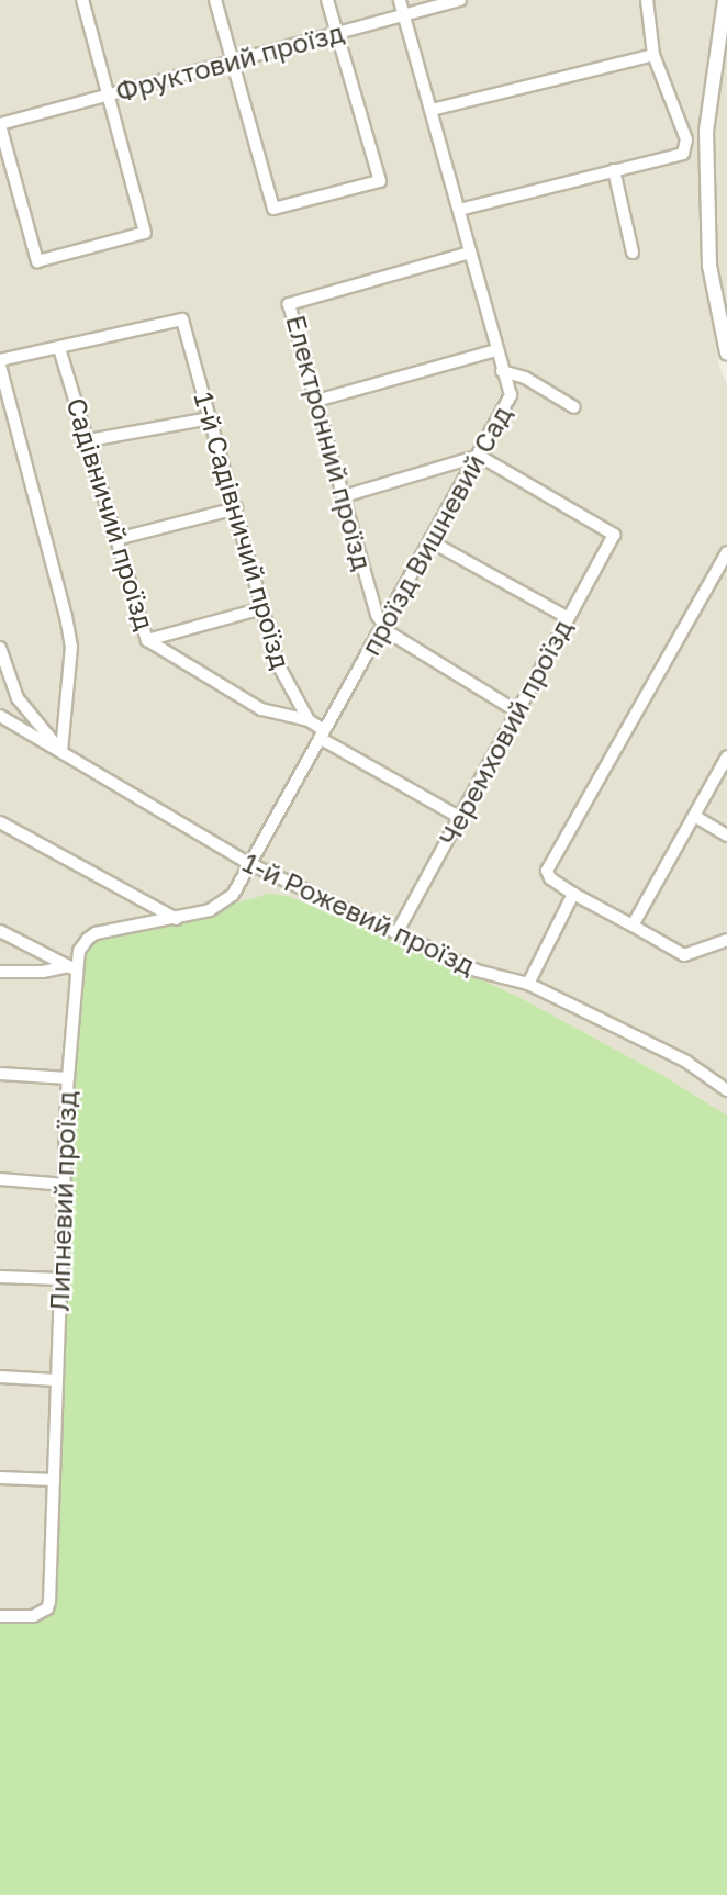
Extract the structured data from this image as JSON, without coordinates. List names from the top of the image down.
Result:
{
  "streets": {
    "street": [
      "Фруктовий проїзд",
      "Електронний проїзд",
      "Садівничий проїзд",
      "1-й Садівничий проїзд",
      "проїзд Вишневий Сад",
      "Черемховий проїзд",
      "1-й Рожевий проїзд",
      "Липневий проїзд"
    ]
  },
  "crossings": [
    ["Фруктовий проїзд", "проїзд Вишневий Сад"],
    ["Електронний проїзд", "проїзд Вишневий Сад"],
    ["Садівничий проїзд", "1-й Садівничий проїзд"],
    ["1-й Садівничий проїзд", "проїзд Вишневий Сад"],
    ["1-й Садівничий проїзд", "Черемховий проїзд"],
    ["проїзд Вишневий Сад", "Черемховий проїзд"],
    ["проїзд Вишневий Сад", "1-й Рожевий проїзд"],
    ["проїзд Вишневий Сад", "Липневий проїзд"],
    ["Черемховий проїзд", "1-й Рожевий проїзд"],
    ["1-й Рожевий проїзд", "Липневий проїзд"]
  ]
}
